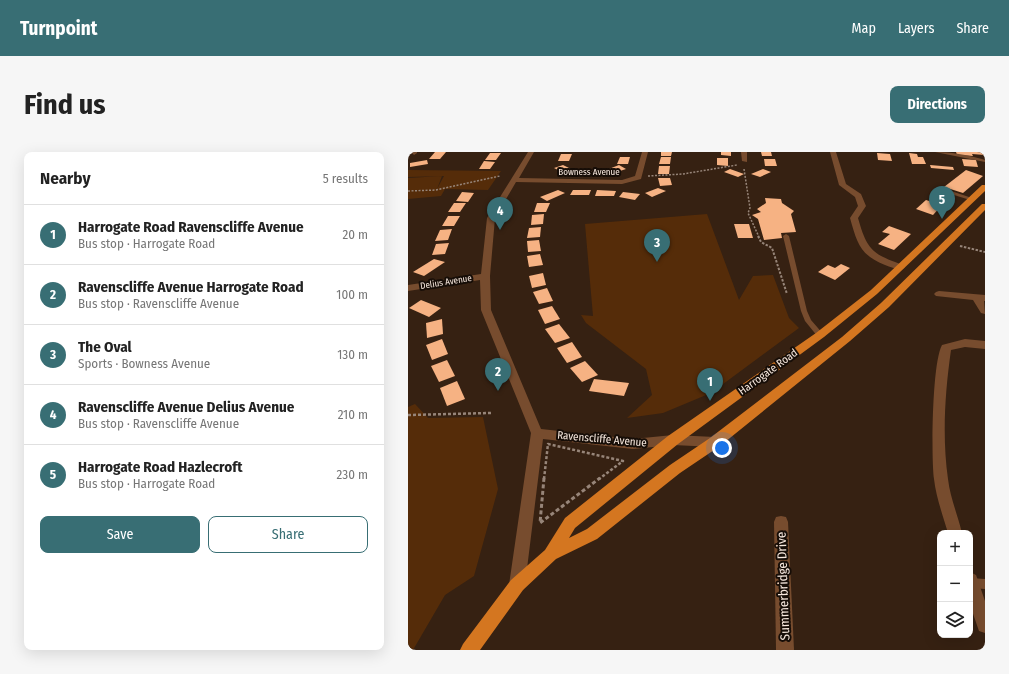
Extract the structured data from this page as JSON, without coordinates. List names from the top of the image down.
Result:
{
  "streets": {
    "highway": ["Harrogate Road"],
    "street": [
      "Bowness Avenue",
      "Delius Avenue",
      "Ravenscliffe Avenue",
      "Summerbridge Drive"
    ]
  },
  "crossings": [
    ["Harrogate Road", "Ravenscliffe Avenue"]
  ],
  "page": {
    "header": "Turnpoint",
    "nav": ["Map", "Layers", "Share"],
    "buttons": [
      "Directions",
      ["Save", "Share"]
    ],
    "title": "Find us",
    "heading": ["Nearby", "5 results"],
    "pins": [
      "5",
      "4",
      "3",
      "2",
      "1"
    ],
    "list": [
      {
        "mark": "1",
        "name": "Harrogate Road Ravenscliffe Avenue",
        "note": "Bus stop · Harrogate Road",
        "value": "20 m"
      },
      {
        "mark": "2",
        "name": "Ravenscliffe Avenue Harrogate Road",
        "note": "Bus stop · Ravenscliffe Avenue",
        "value": "100 m"
      },
      {
        "mark": "3",
        "name": "The Oval",
        "note": "Sports · Bowness Avenue",
        "value": "130 m"
      },
      {
        "mark": "4",
        "name": "Ravenscliffe Avenue Delius Avenue",
        "note": "Bus stop · Ravenscliffe Avenue",
        "value": "210 m"
      },
      {
        "mark": "5",
        "name": "Harrogate Road Hazlecroft",
        "note": "Bus stop · Harrogate Road",
        "value": "230 m"
      }
    ],
    "map_buttons": ["+", "−"]
  }
}
